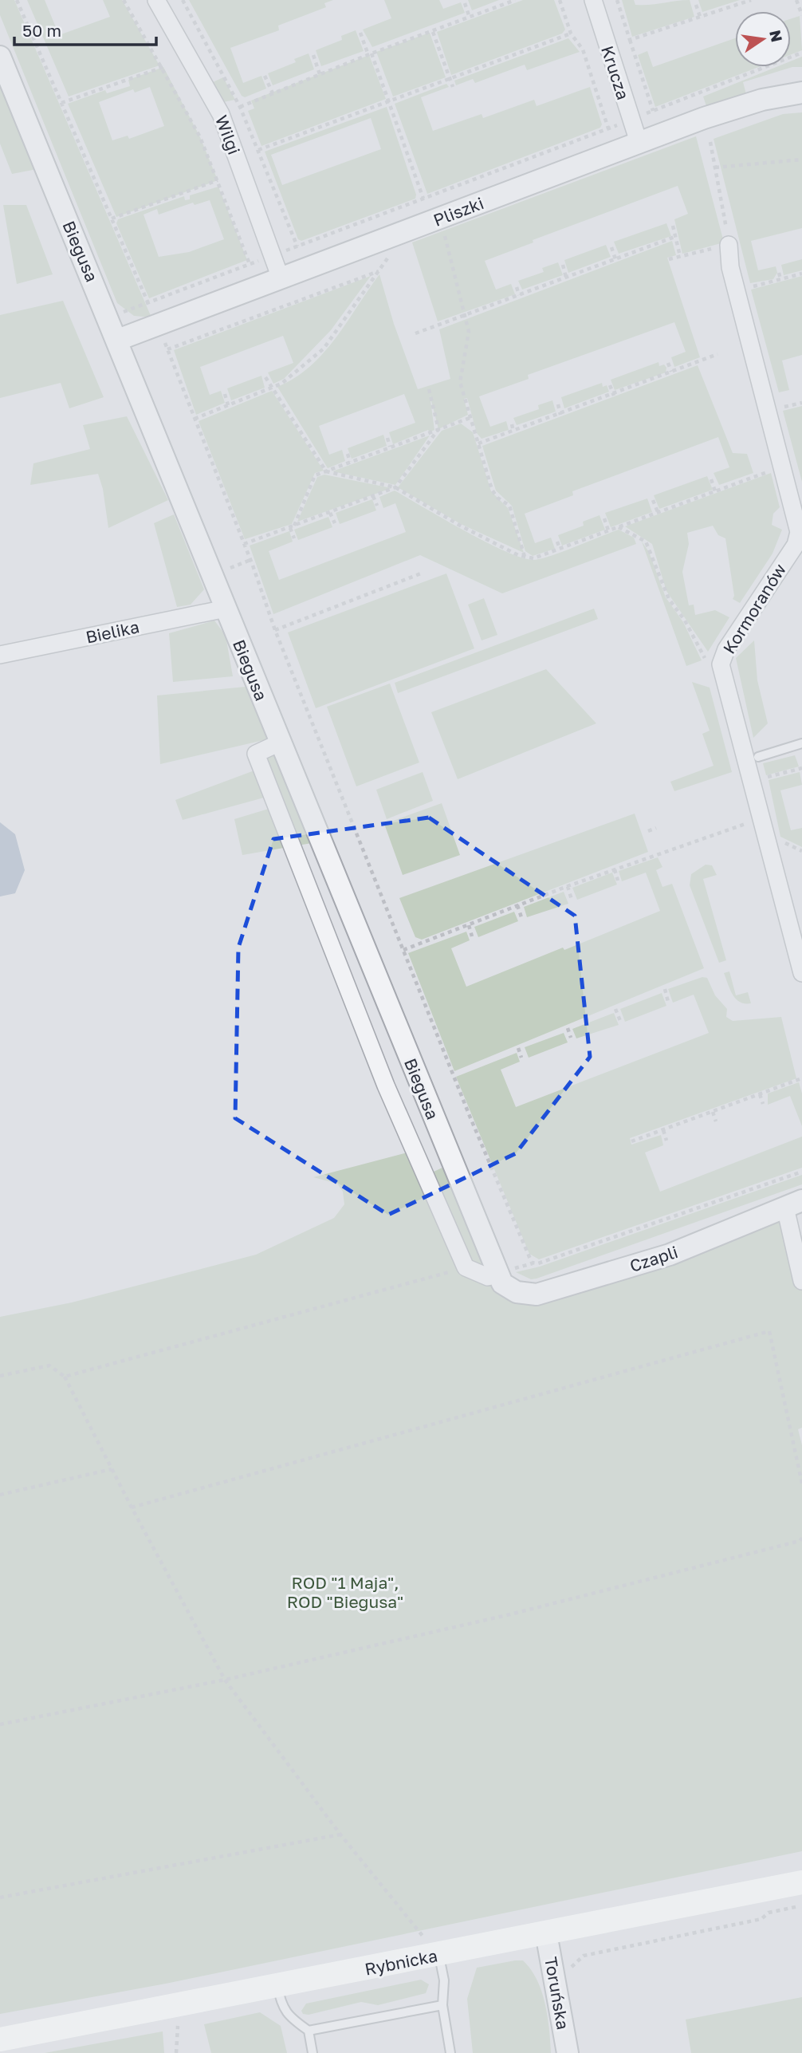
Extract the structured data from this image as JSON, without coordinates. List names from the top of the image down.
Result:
{
  "streets": {
    "main road": ["Rybnicka"],
    "street": [
      "Krucza",
      "Wilgi",
      "Pliszki",
      "Biegusa",
      "Kormoranów",
      "Bielika",
      "Czapli",
      "Toruńska"
    ]
  },
  "crossings": [
    ["Krucza", "Pliszki"],
    ["Wilgi", "Pliszki"],
    ["Pliszki", "Biegusa"],
    ["Biegusa", "Bielika"],
    ["Biegusa", "Czapli"],
    ["Rybnicka", "Toruńska"]
  ],
  "parks": ["ROD \"1 Maja\", ROD \"Biegusa\""],
  "scale_bar": "50 m",
  "north": "right"
}
